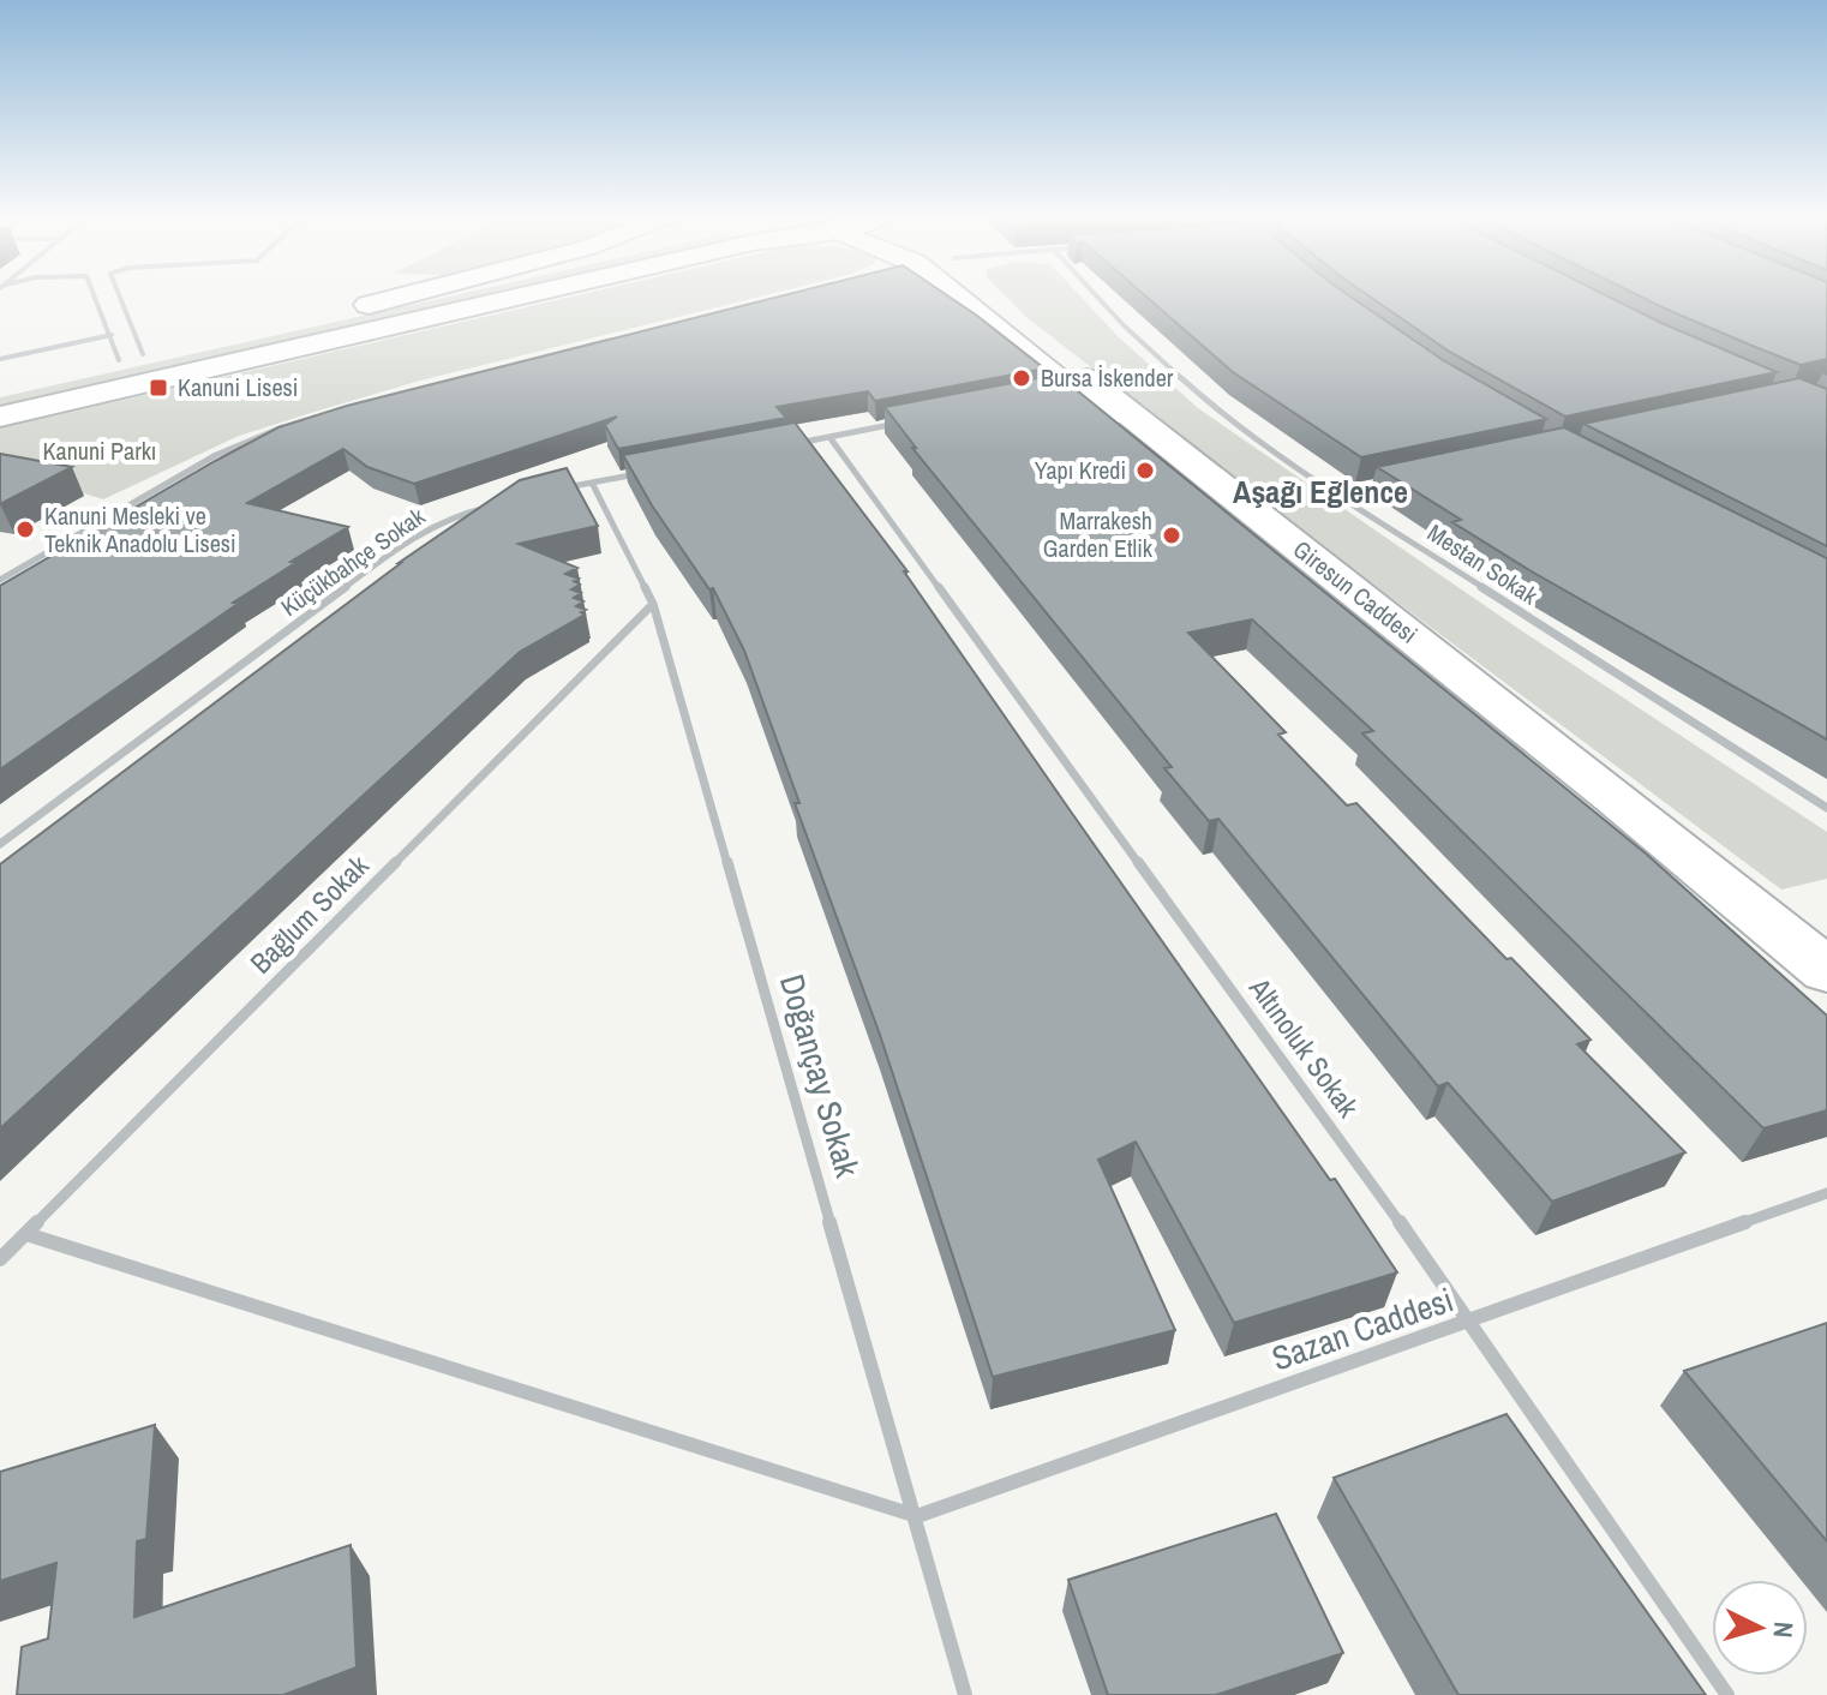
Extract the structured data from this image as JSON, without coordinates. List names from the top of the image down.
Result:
{
  "streets": {
    "main road": ["Giresun Caddesi"],
    "street": [
      "Küçükbahçe Sokak",
      "Mestan Sokak",
      "Bağlum Sokak",
      "Altınoluk Sokak",
      "Doğançay Sokak",
      "Sazan Caddesi"
    ]
  },
  "crossings": [
    ["Bağlum Sokak", "Doğançay Sokak"],
    ["Altınoluk Sokak", "Sazan Caddesi"],
    ["Doğançay Sokak", "Sazan Caddesi"]
  ],
  "districts": ["Aşağı Eğlence"],
  "parks": ["Kanuni Parkı"],
  "places": {
    "other": [
      "Bursa İskender",
      "Yapı Kredi",
      "Kanuni Mesleki ve Teknik Anadolu Lisesi",
      "Marrakesh Garden Etlik"
    ],
    "transit": ["Kanuni Lisesi"]
  },
  "north": "right"
}
